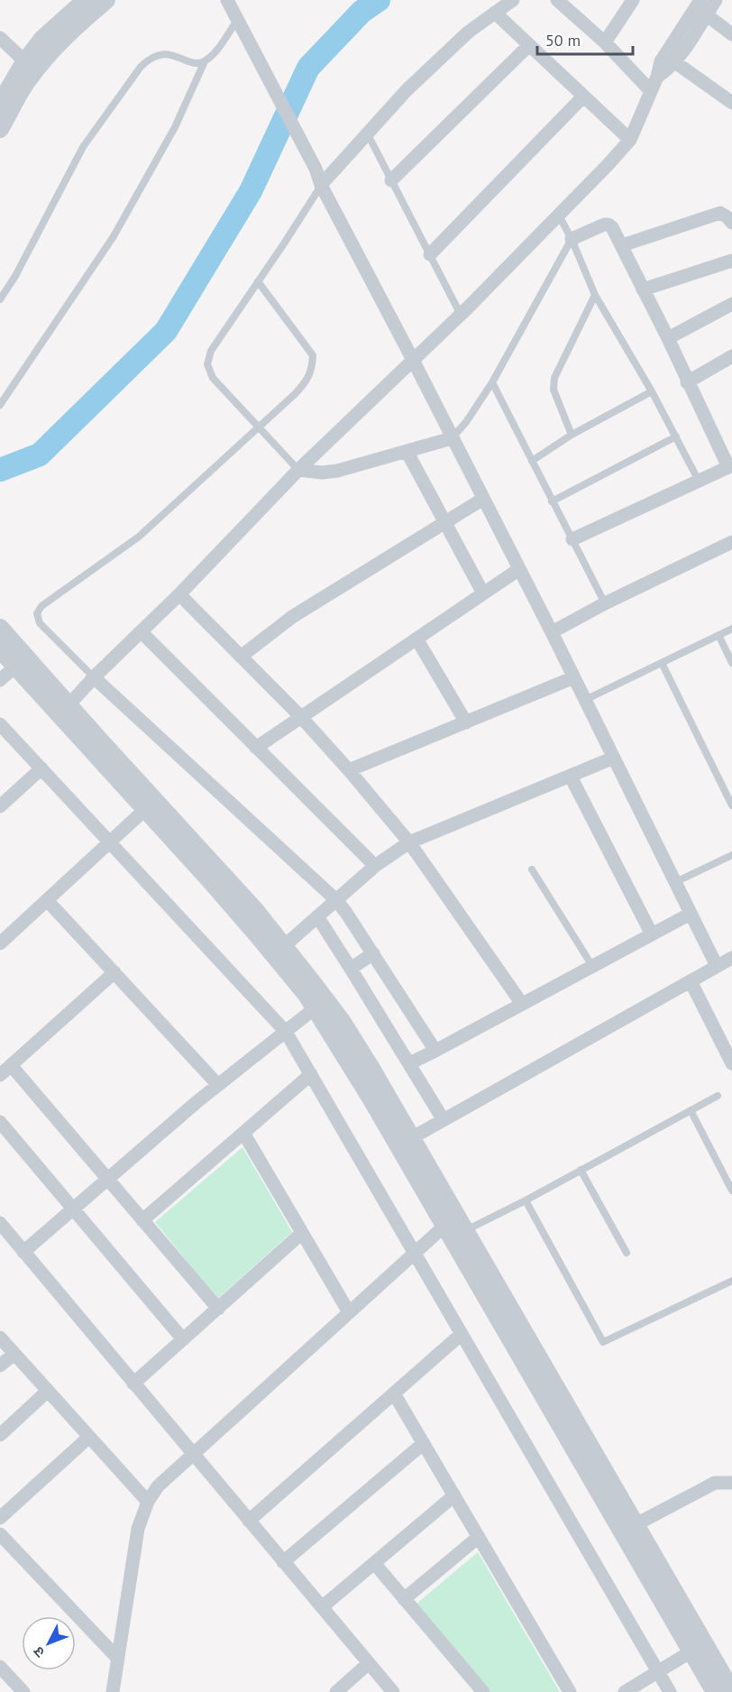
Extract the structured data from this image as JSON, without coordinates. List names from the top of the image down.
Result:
{
  "scale_bar": "50 m",
  "north": "bottom left"
}
